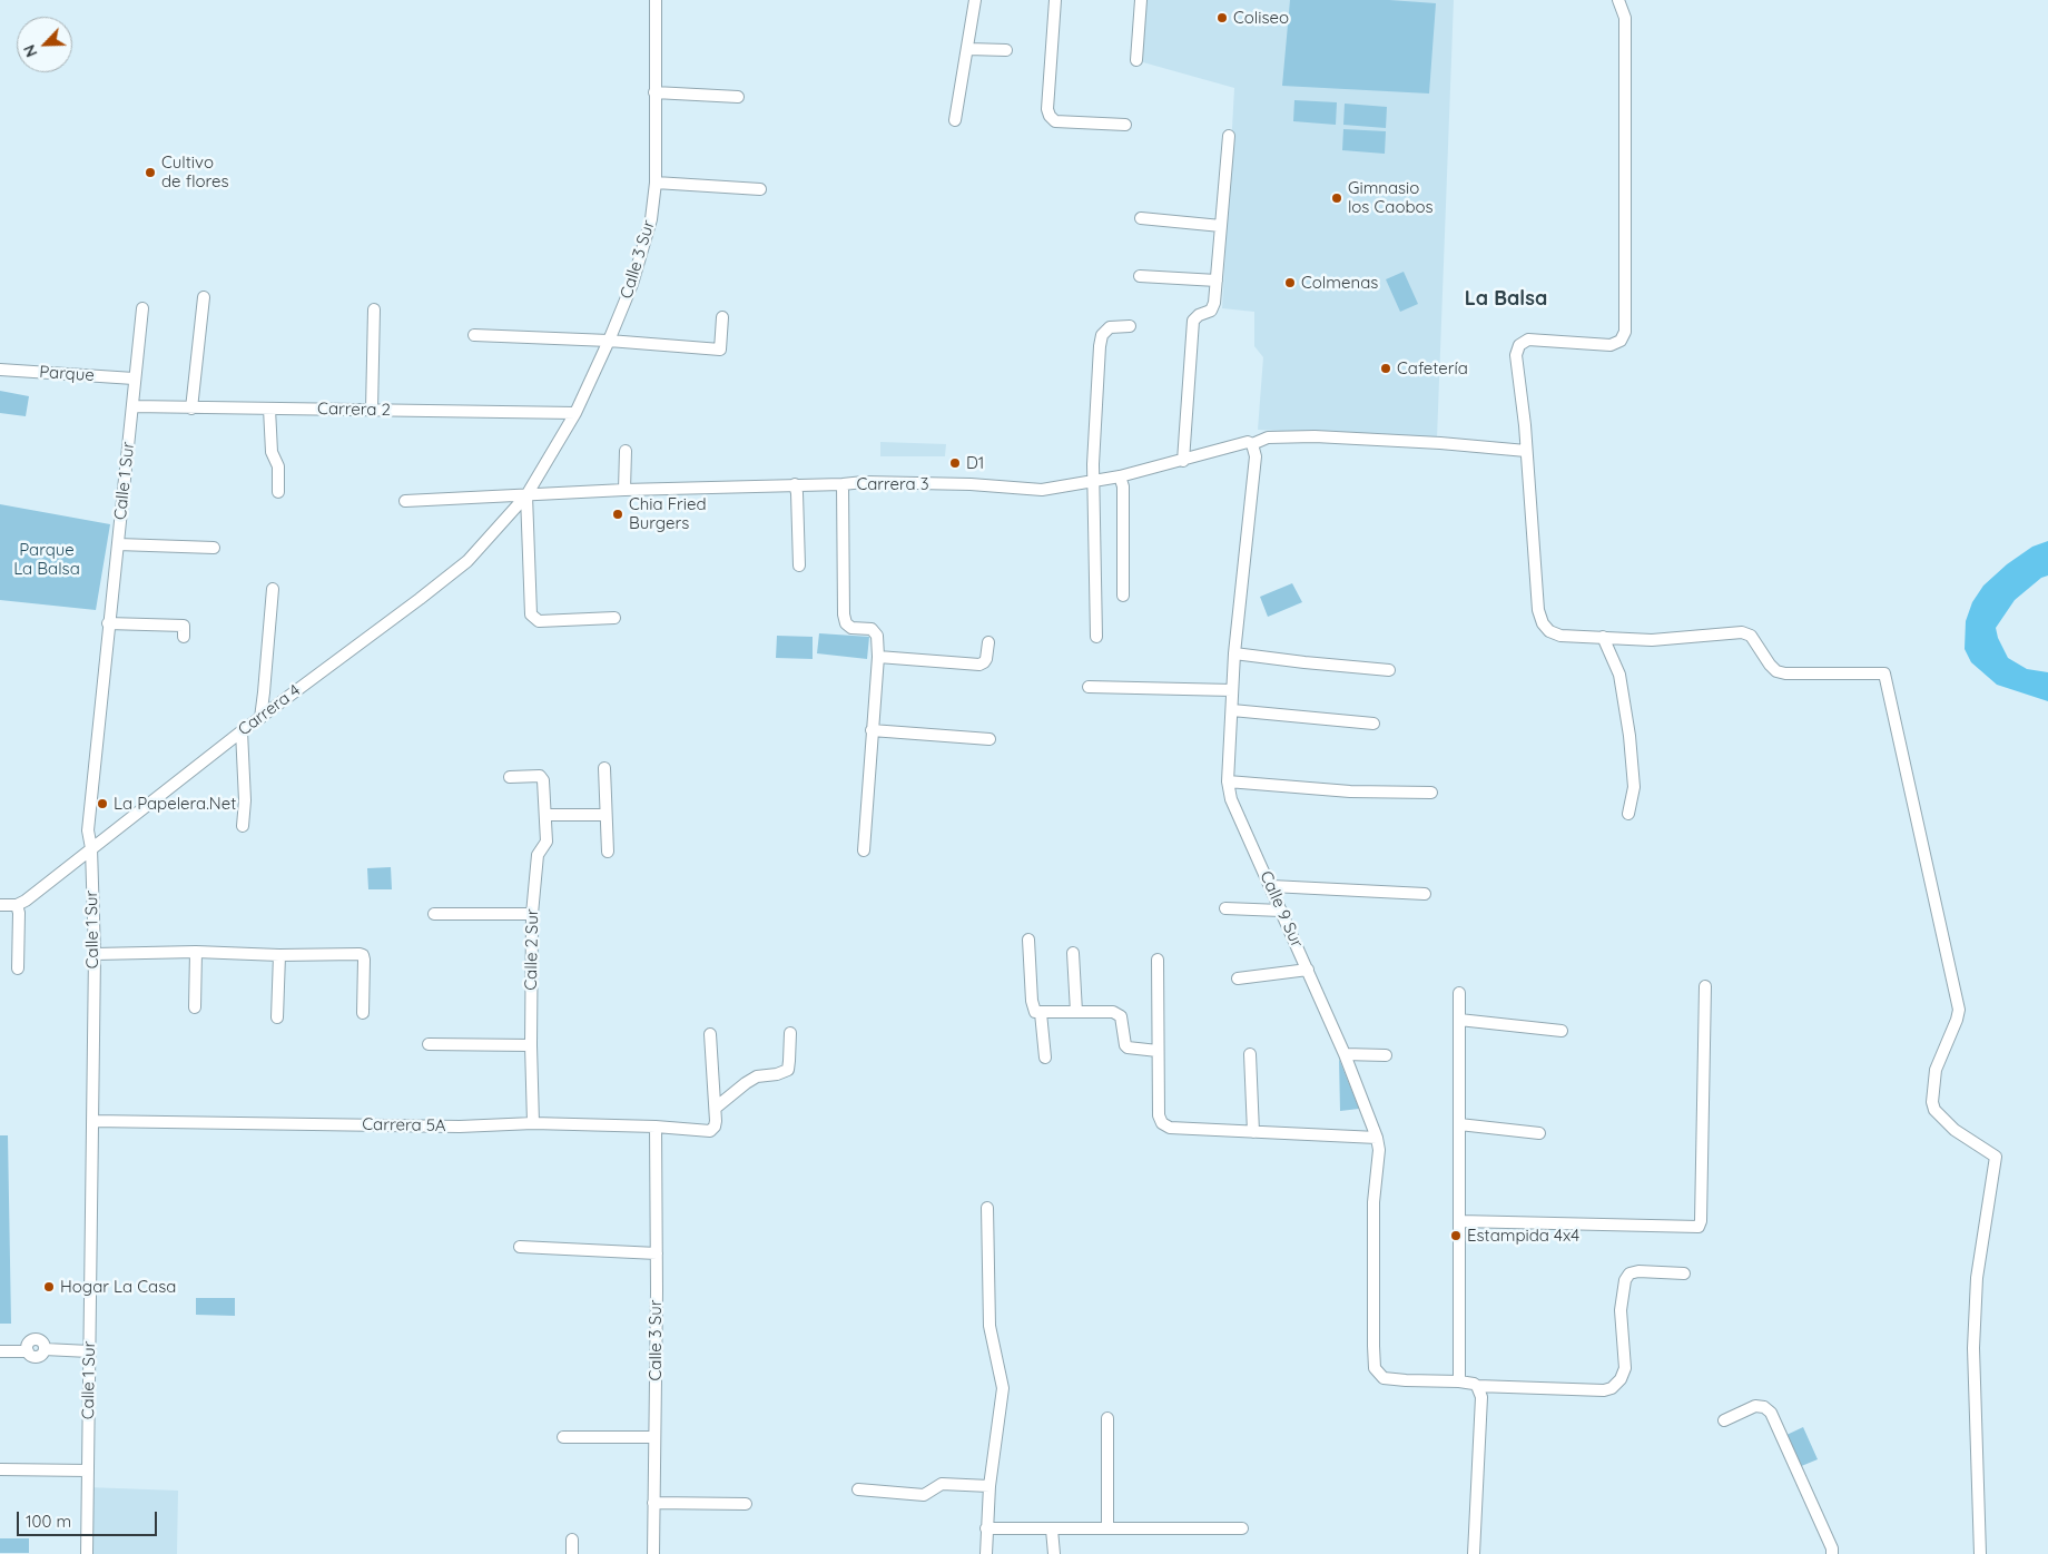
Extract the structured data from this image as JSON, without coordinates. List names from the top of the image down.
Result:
{
  "streets": {
    "street": [
      "Calle 3 Sur",
      "Parque",
      "Carrera 2",
      "Calle 1 Sur",
      "Carrera 3",
      "Carrera 4",
      "Calle 9 Sur",
      "Calle 2 Sur",
      "Carrera 5A"
    ]
  },
  "crossings": [
    ["Calle 3 Sur", "Carrera 2"],
    ["Calle 3 Sur", "Carrera 3"],
    ["Calle 3 Sur", "Carrera 4"],
    ["Calle 3 Sur", "Carrera 5A"],
    ["Parque", "Calle 1 Sur"],
    ["Carrera 2", "Calle 1 Sur"],
    ["Calle 1 Sur", "Carrera 4"],
    ["Calle 1 Sur", "Carrera 5A"],
    ["Carrera 3", "Carrera 4"],
    ["Carrera 3", "Calle 9 Sur"],
    ["Calle 2 Sur", "Carrera 5A"]
  ],
  "districts": ["La Balsa"],
  "parks": ["Parque La Balsa"],
  "places": [
    "Coliseo",
    "Cultivo de flores",
    "Gimnasio los Caobos",
    "Colmenas",
    "Cafetería",
    "D1",
    "Chia Fried Burgers",
    "La Papelera.Net",
    "Estampida 4x4",
    "Hogar La Casa"
  ],
  "scale_bar": "100 m",
  "north": "bottom left"
}
